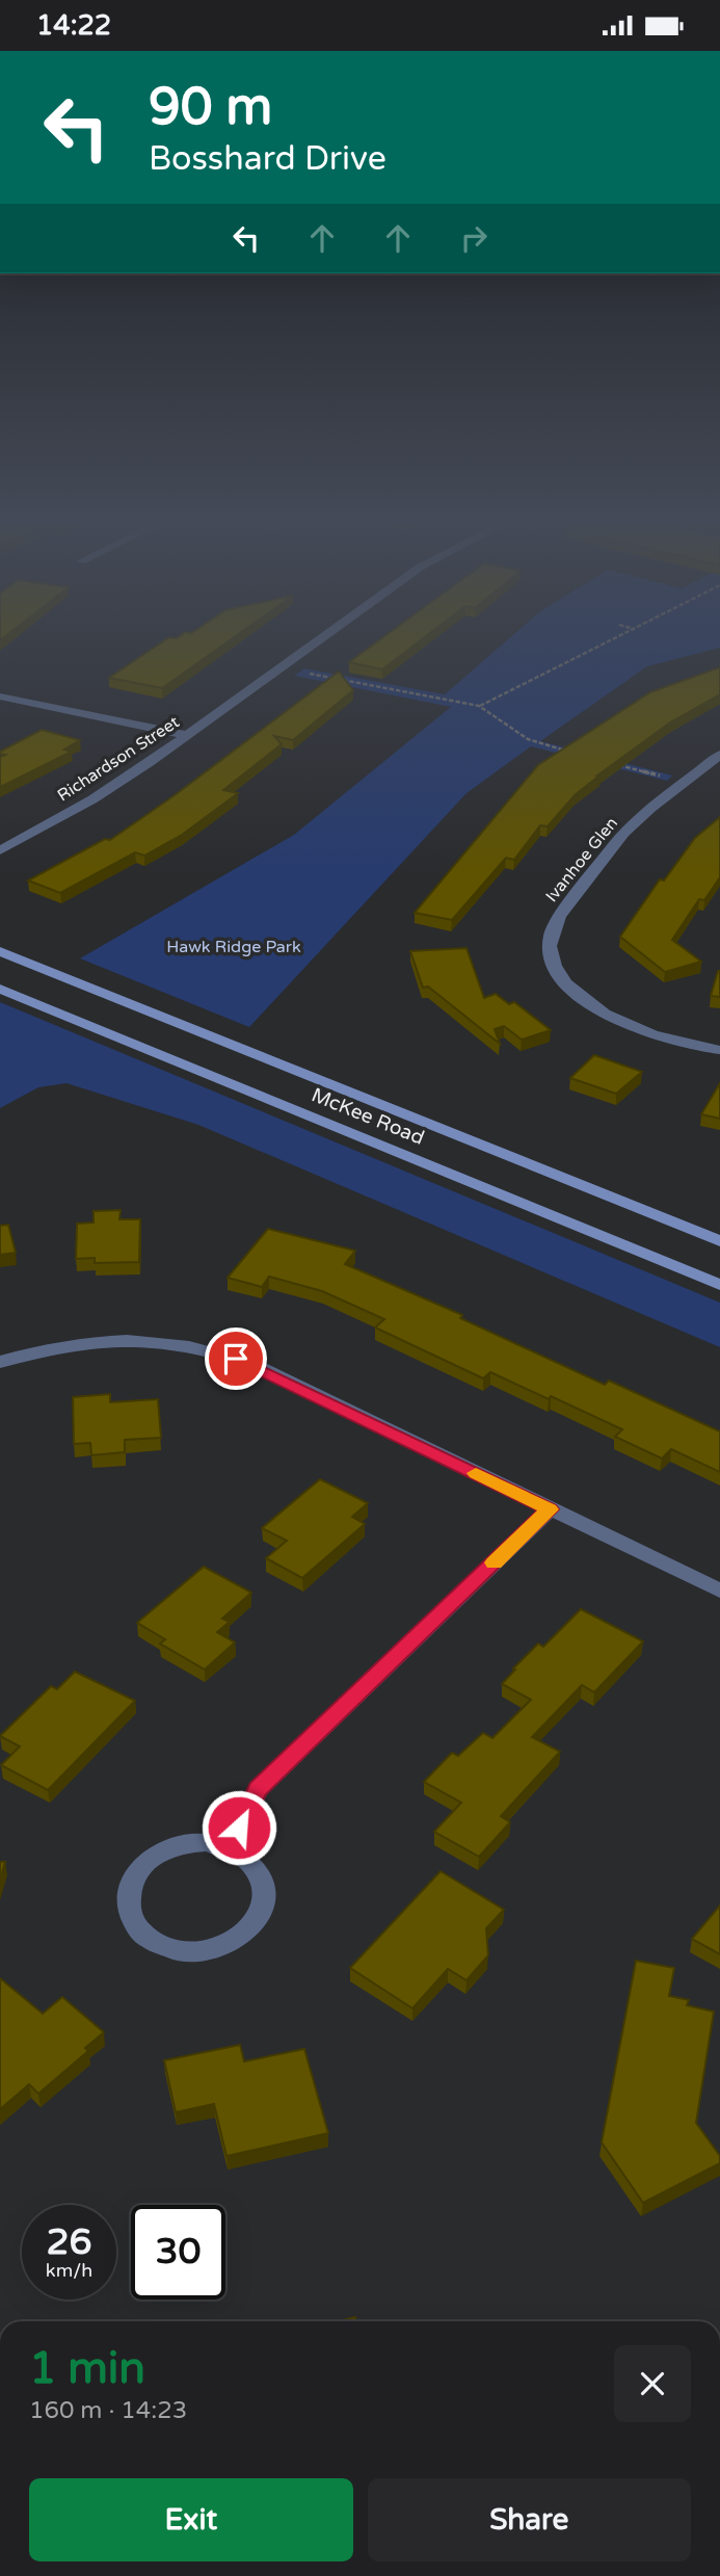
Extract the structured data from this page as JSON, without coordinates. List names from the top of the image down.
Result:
{
  "streets": {
    "main road": ["McKee Road"],
    "street": ["Richardson Street", "Ivanhoe Glen"]
  },
  "parks": ["Hawk Ridge Park"],
  "page": {
    "status": "14:22",
    "turn": ["90 m", "Bosshard Drive"],
    "speed": "26 km/h",
    "limit": "30",
    "heading": ["1 min", "160 m · 14:23"],
    "buttons": ["Exit", "Share"]
  }
}
